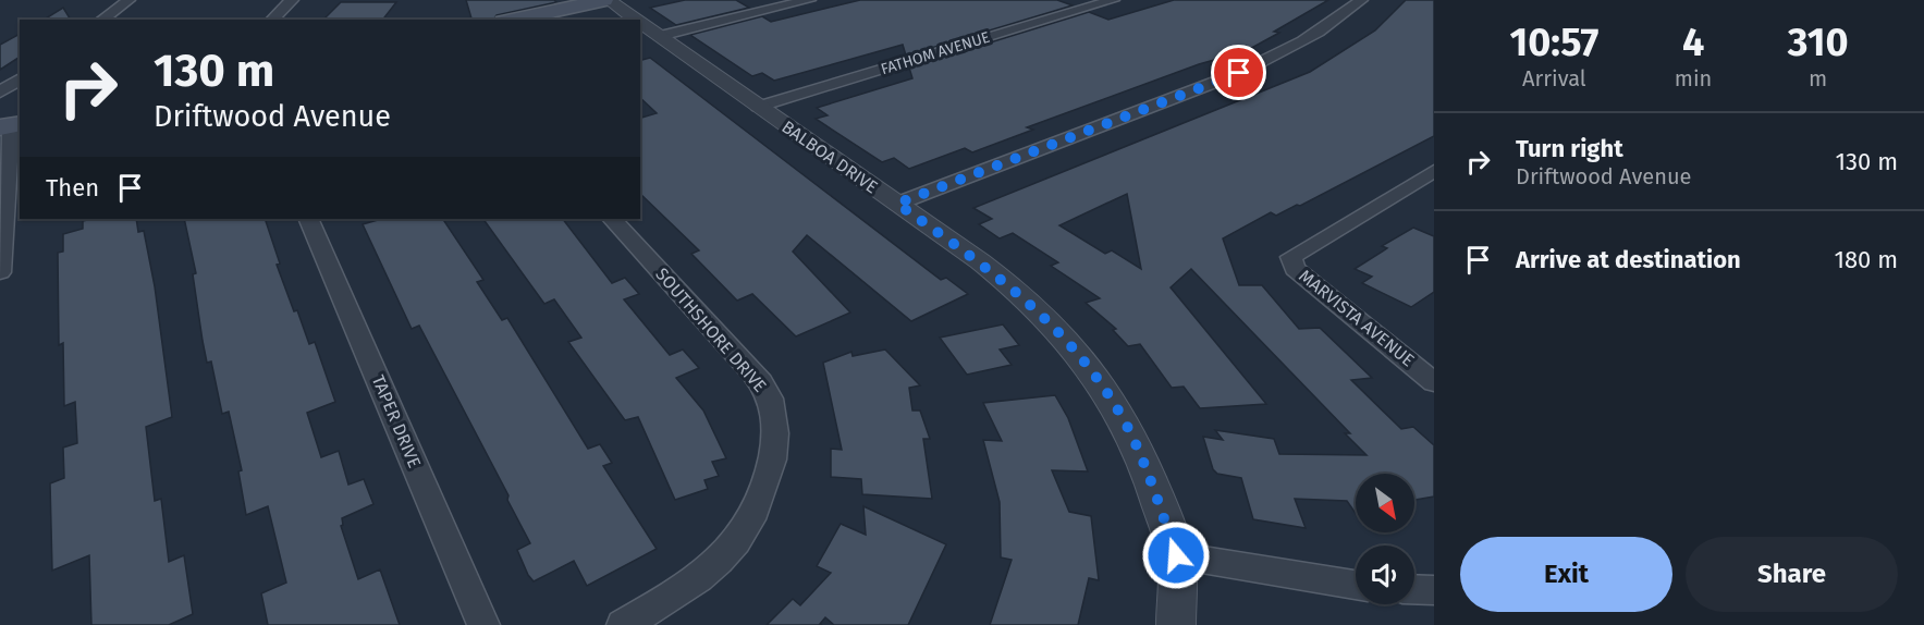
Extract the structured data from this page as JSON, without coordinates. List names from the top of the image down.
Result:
{
  "streets": {
    "street": [
      "FATHOM AVENUE",
      "BALBOA DRIVE",
      "MARVISTA AVENUE",
      "SOUTHSHORE DRIVE",
      "TAPER DRIVE"
    ]
  },
  "crossings": [
    ["FATHOM AVENUE", "BALBOA DRIVE"]
  ],
  "north": "bottom right",
  "page": {
    "eta": [
      "10:57",
      "Arrival",
      "4",
      "min",
      "310",
      "m"
    ],
    "turn": ["130 m", "Driftwood Avenue"],
    "list": [
      {
        "name": "Turn right",
        "note": "Driftwood Avenue",
        "value": "130 m"
      },
      {
        "name": "Arrive at destination",
        "value": "180 m"
      }
    ],
    "then": "Then",
    "buttons": ["Exit", "Share"]
  }
}
